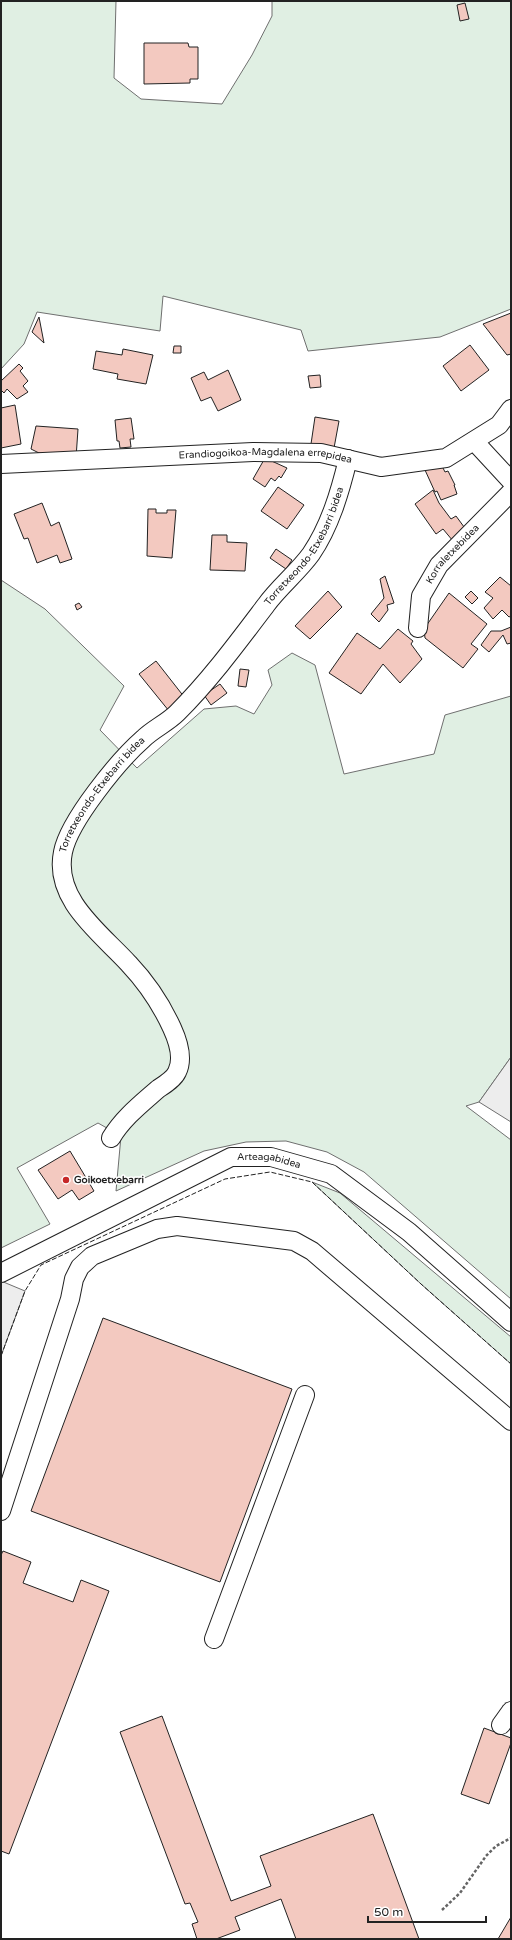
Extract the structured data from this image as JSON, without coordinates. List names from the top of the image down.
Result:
{
  "streets": {
    "street": [
      "Erandiogoikoa-Magdalena errepidea",
      "Torretxeondo-Etxebarri bidea",
      "Korraletxebidea",
      "Arteagabidea"
    ]
  },
  "crossings": [
    ["Erandiogoikoa-Magdalena errepidea", "Torretxeondo-Etxebarri bidea"]
  ],
  "places": ["Goikoetxebarri"],
  "scale_bar": "50 m"
}
